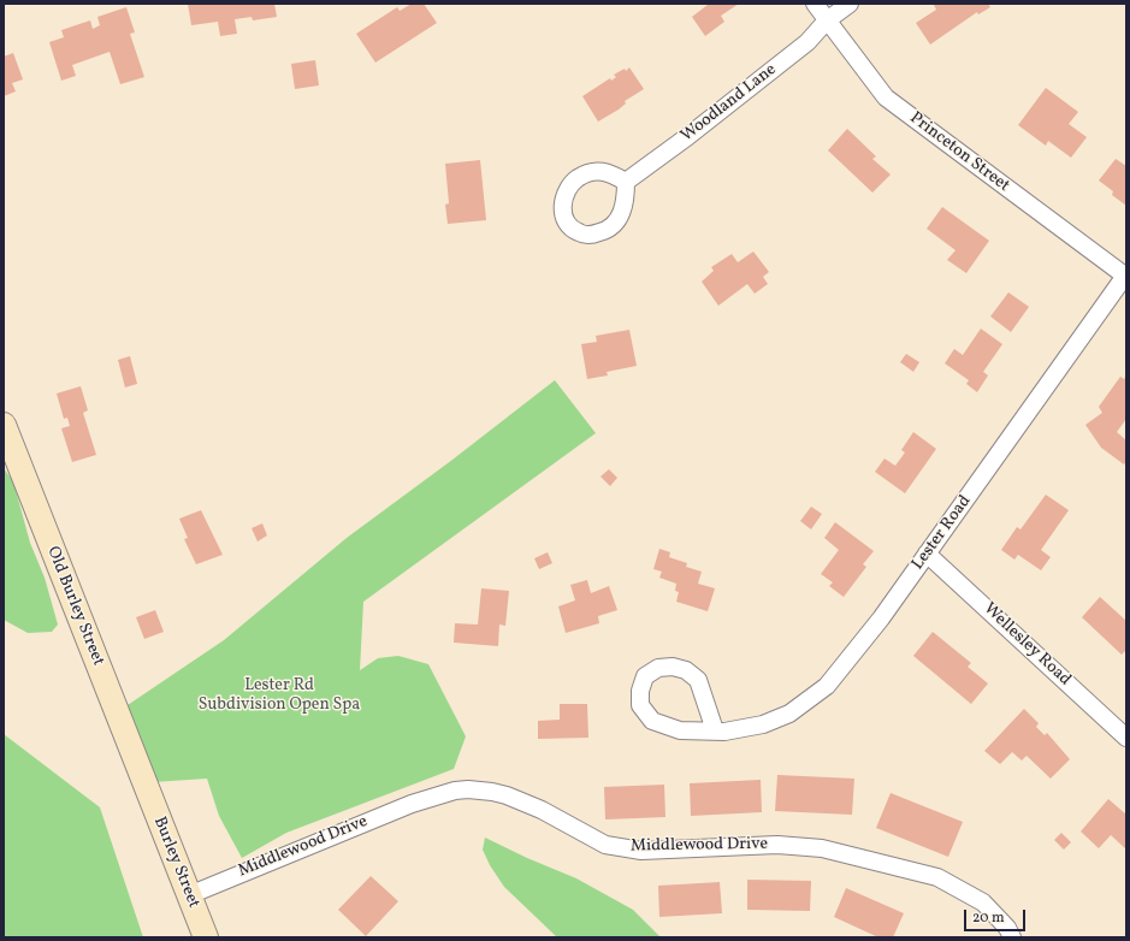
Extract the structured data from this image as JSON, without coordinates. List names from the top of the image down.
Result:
{
  "streets": {
    "main road": ["Old Burley Street", "Burley Street"],
    "street": [
      "Woodland Lane",
      "Princeton Street",
      "Lester Road",
      "Wellesley Road",
      "Middlewood Drive"
    ]
  },
  "crossings": [
    ["Woodland Lane", "Princeton Street"],
    ["Princeton Street", "Lester Road"],
    ["Lester Road", "Wellesley Road"],
    ["Old Burley Street", "Burley Street"],
    ["Middlewood Drive", "Burley Street"]
  ],
  "parks": ["Lester Rd Subdivision Open Spa"],
  "scale_bar": "20 m"
}
